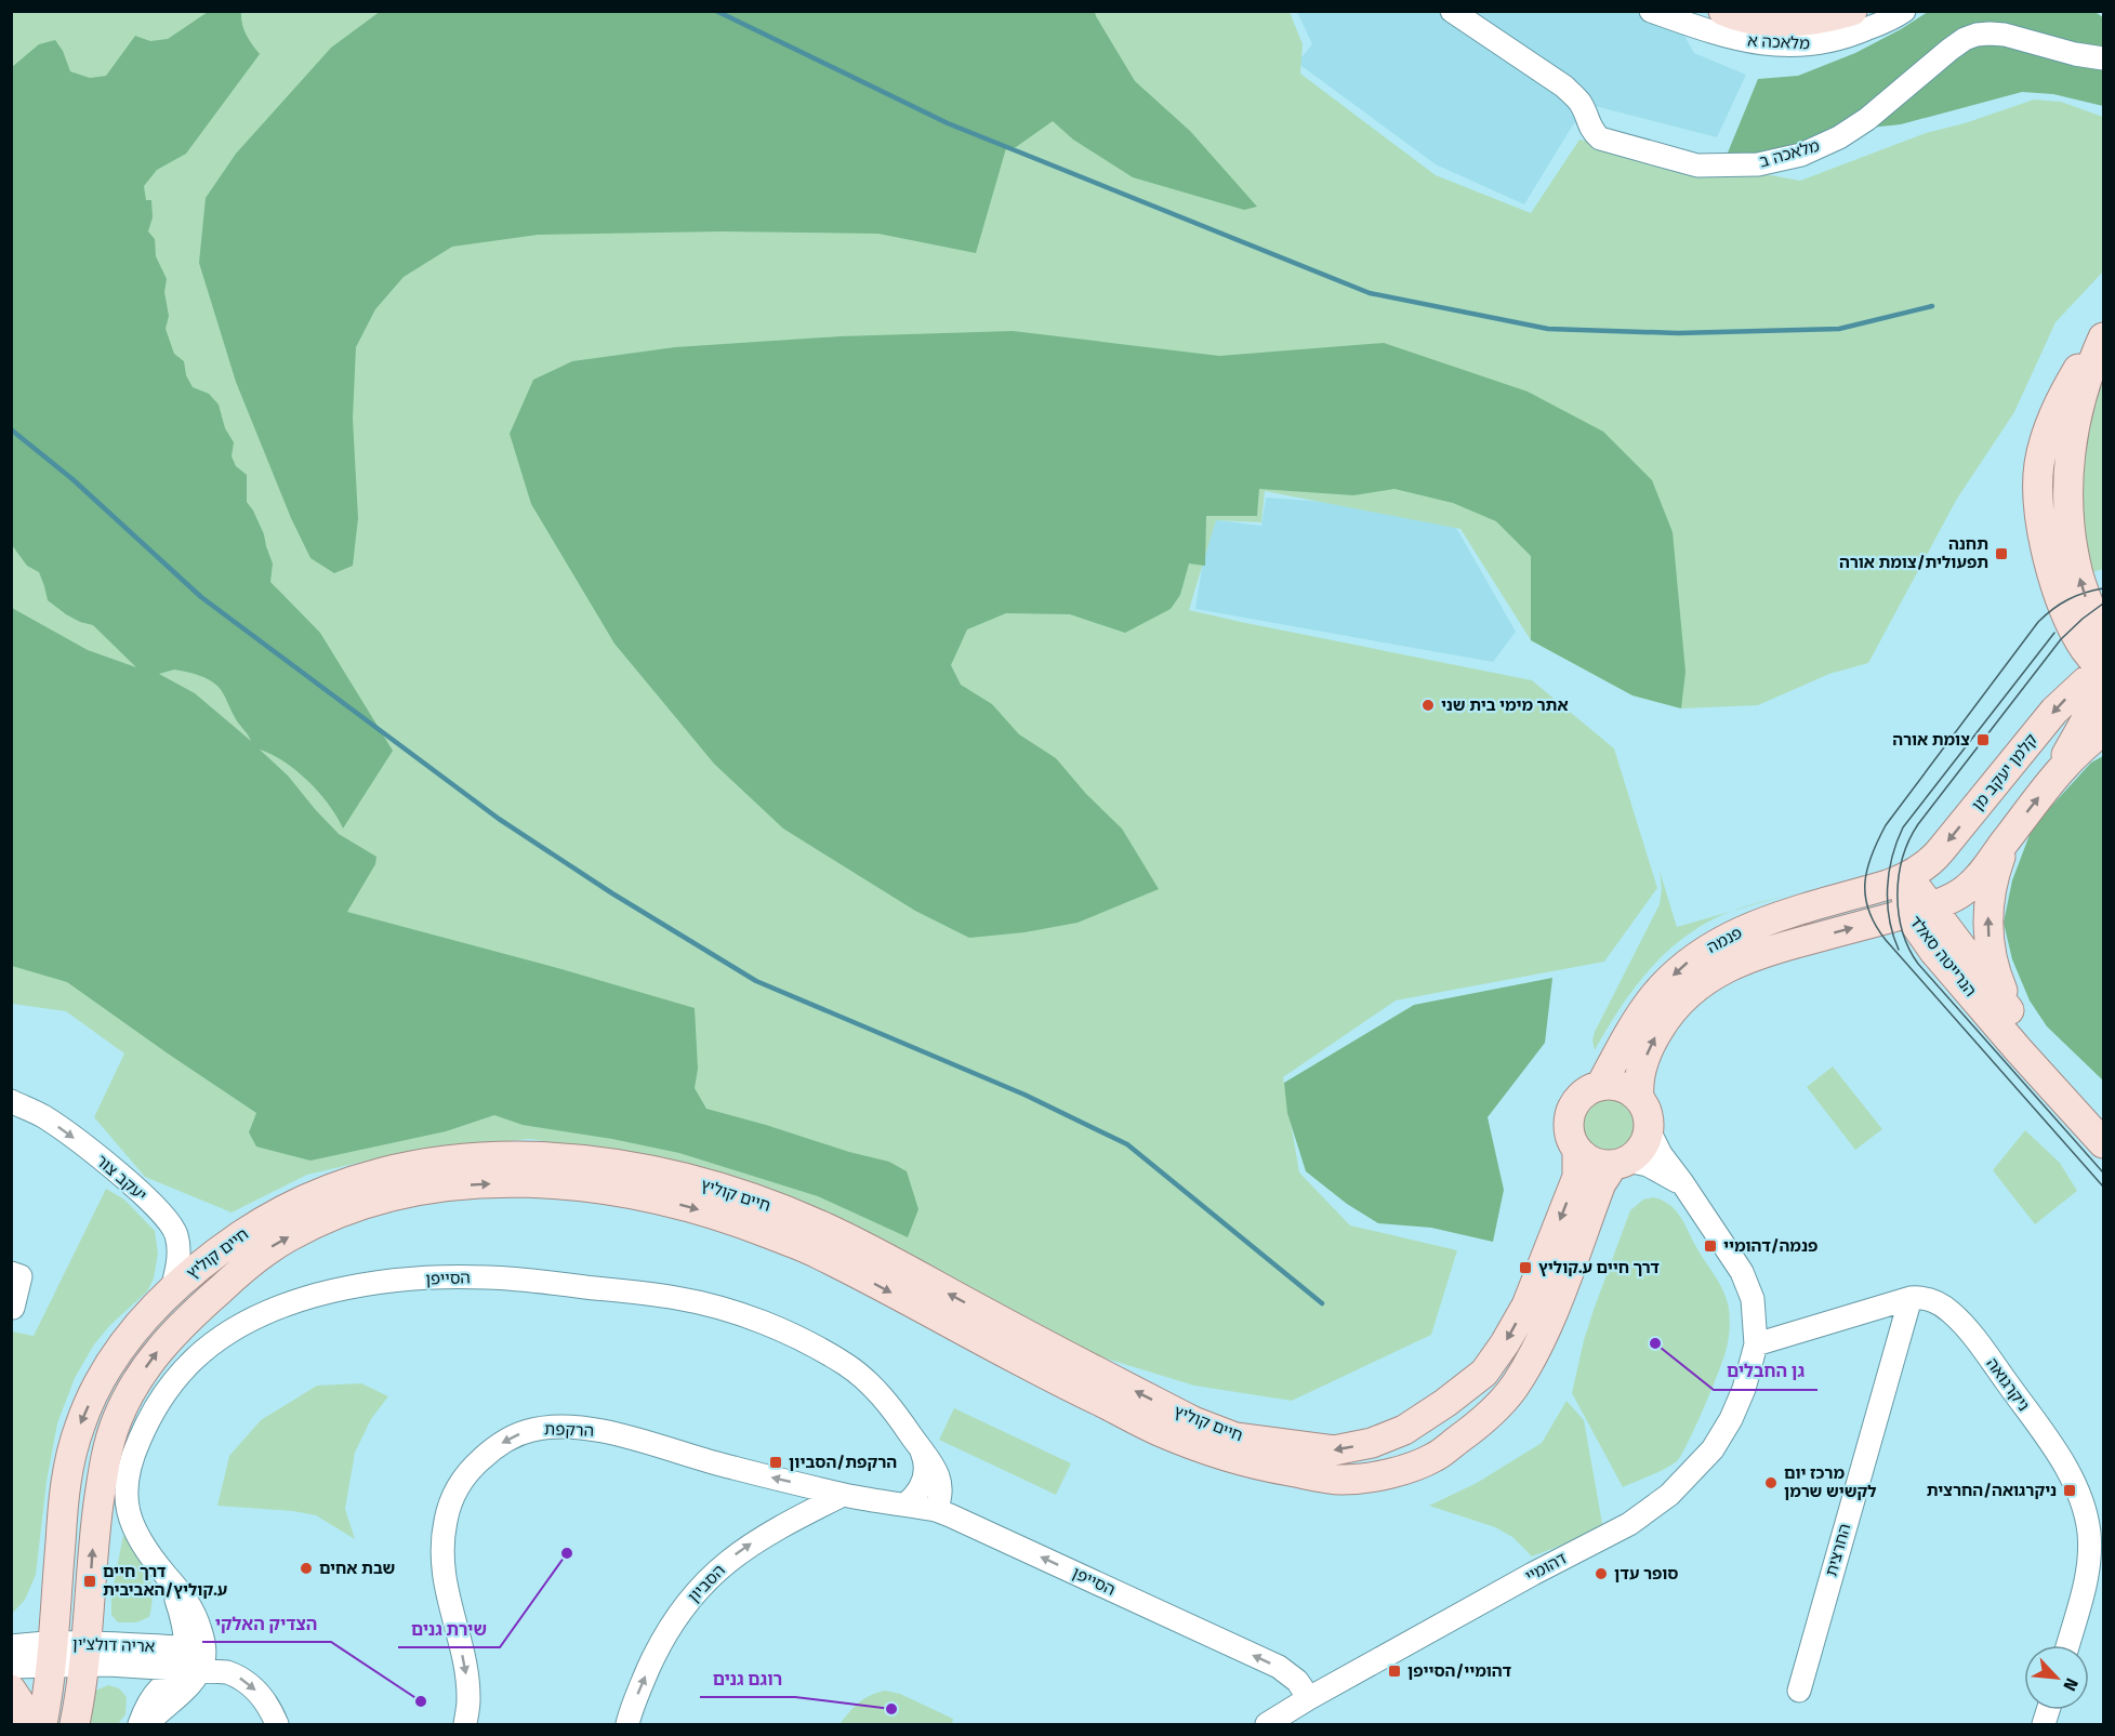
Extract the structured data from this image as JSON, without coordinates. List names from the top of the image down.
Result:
{
  "streets": {
    "main road": [
      "קלמן יעקב מן",
      "פנמה",
      "הנרייטה סאלד",
      "חיים קוליץ"
    ],
    "street": [
      "מלאכה א",
      "מלאכה ב",
      "יעקב צור",
      "הסייפן",
      "ניקרגואה",
      "הרקפת",
      "החרצית",
      "דהומיי",
      "הסביון",
      "אריה דולצ'ין"
    ]
  },
  "crossings": [
    ["קלמן יעקב מן", "פנמה"],
    ["קלמן יעקב מן", "הנרייטה סאלד"],
    ["פנמה", "הנרייטה סאלד"],
    ["פנמה", "חיים קוליץ"],
    ["יעקב צור", "חיים קוליץ"],
    ["חיים קוליץ", "אריה דולצ'ין"],
    ["הסייפן", "הרקפת"],
    ["הסייפן", "דהומיי"],
    ["הסייפן", "אריה דולצ'ין"],
    ["ניקרגואה", "החרצית"],
    ["הרקפת", "הסביון"]
  ],
  "one_way": ["יעקב צור", "הסביון"],
  "places": {
    "transit": [
      "תחנה תפעולית/צומת אורה",
      "צומת אורה",
      "פנמה/דהומיי",
      "דרך חיים ע.קוליץ",
      "הרקפת/הסביון",
      "ניקרגואה/החרצית",
      "דרך חיים ע.קוליץ/האביבית",
      "דהומיי/הסייפן"
    ],
    "other": [
      "אתר מימי בית שני",
      "גן החבלים",
      "מרכז יום לקשיש שרמן",
      "שירת גנים",
      "שבת אחים",
      "סופר עדן",
      "הצדיק האלקי",
      "רוגם גנים"
    ]
  },
  "north": "bottom right"
}
